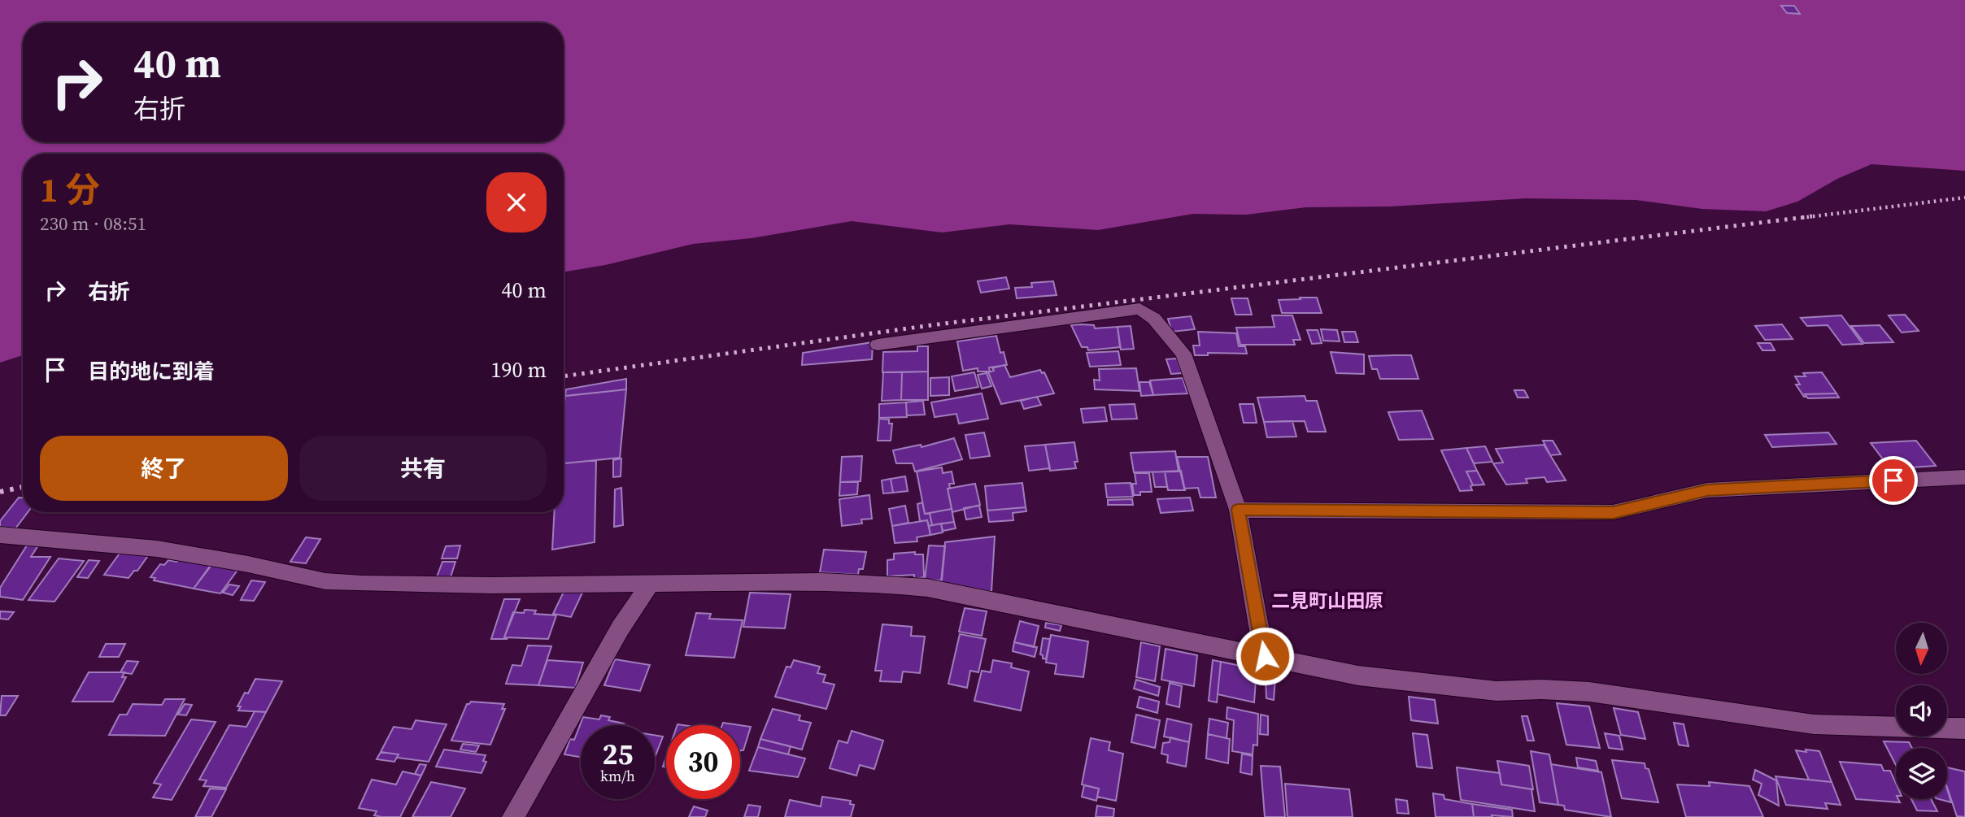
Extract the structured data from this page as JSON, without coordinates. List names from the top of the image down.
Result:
{
  "districts": ["二見町山田原"],
  "north": "bottom",
  "page": {
    "turn": ["40 m", "右折"],
    "heading": ["1 分", "230 m · 08:51"],
    "list": [
      {
        "name": "右折",
        "value": "40 m"
      },
      {
        "name": "目的地に到着",
        "value": "190 m"
      }
    ],
    "buttons": ["終了", "共有"],
    "speed": "25 km/h",
    "limit": "30"
  }
}
